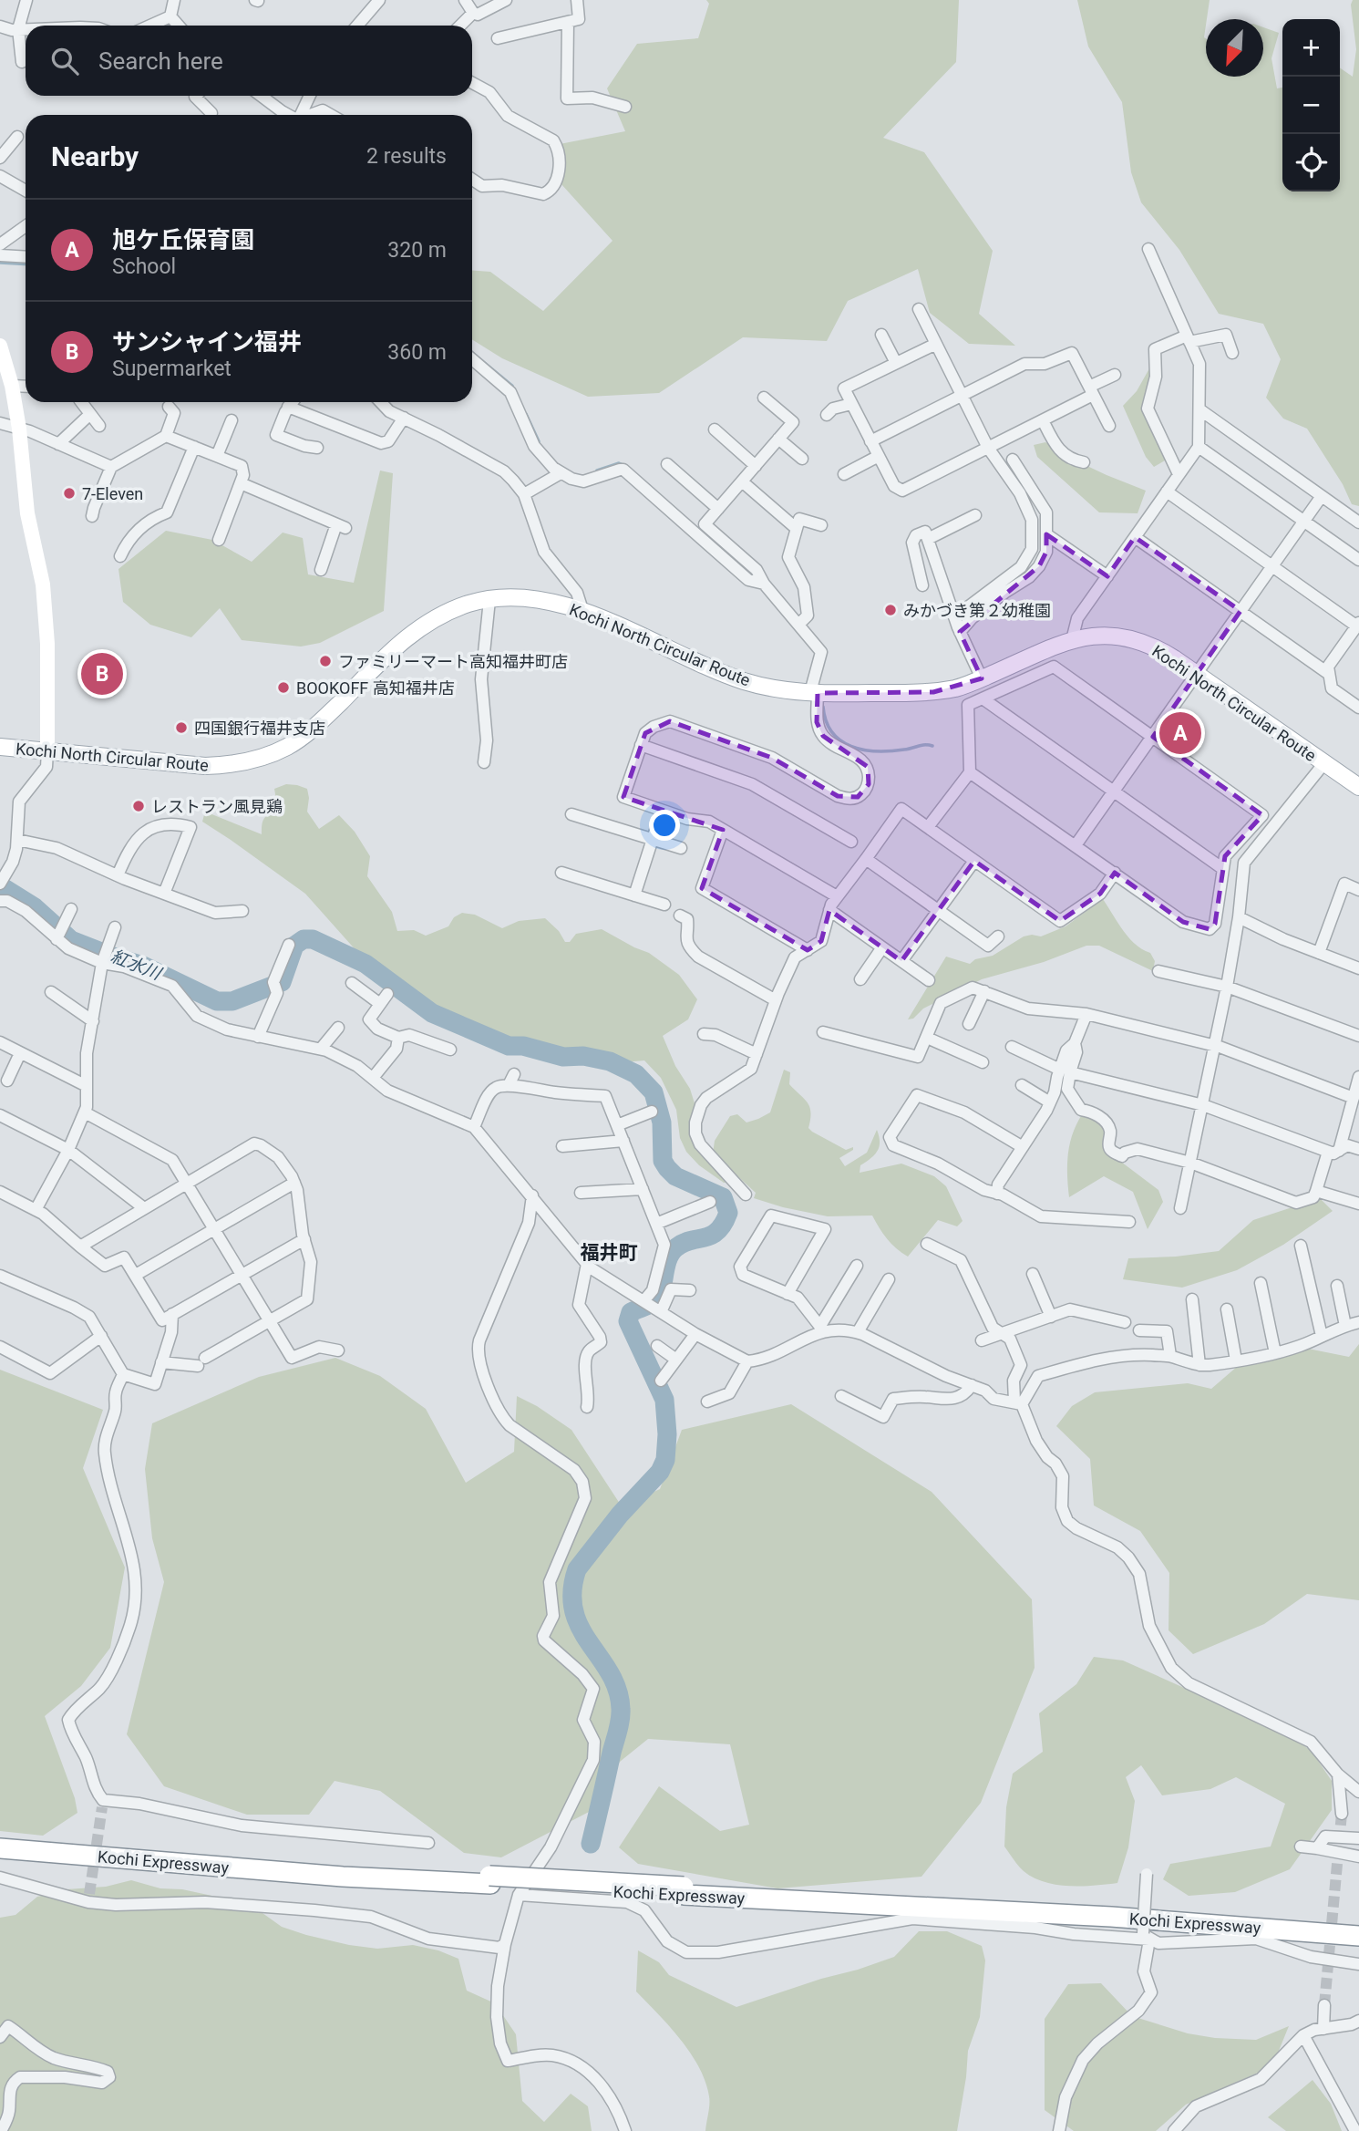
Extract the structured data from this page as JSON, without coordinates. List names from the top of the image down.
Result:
{
  "streets": {
    "highway": ["Kochi Expressway"],
    "main road": ["Kochi North Circular Route"]
  },
  "districts": ["福井町"],
  "water": ["紅水川"],
  "places": [
    "7-Eleven",
    "みかづき第２幼稚園",
    "ファミリーマート高知福井町店",
    "BOOKOFF 高知福井店",
    "四国銀行福井支店",
    "レストラン風見鶏"
  ],
  "north": "bottom left",
  "page": {
    "map_buttons": ["+", "−"],
    "search": "Search here",
    "heading": ["Nearby", "2 results"],
    "list": [
      {
        "mark": "A",
        "name": "旭ケ丘保育園",
        "note": "School",
        "value": "320 m"
      },
      {
        "mark": "B",
        "name": "サンシャイン福井",
        "note": "Supermarket",
        "value": "360 m"
      }
    ],
    "pins": ["B", "A"]
  }
}
